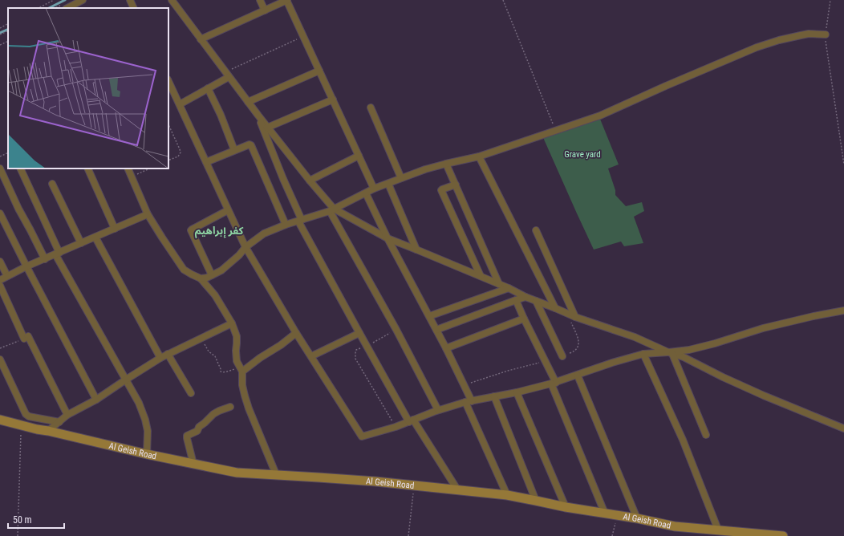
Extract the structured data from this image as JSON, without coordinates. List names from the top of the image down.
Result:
{
  "streets": {
    "main road": ["Al Geish Road"]
  },
  "districts": ["كفر إبراهيم"],
  "parks": ["Grave yard"],
  "scale_bar": "50 m"
}
